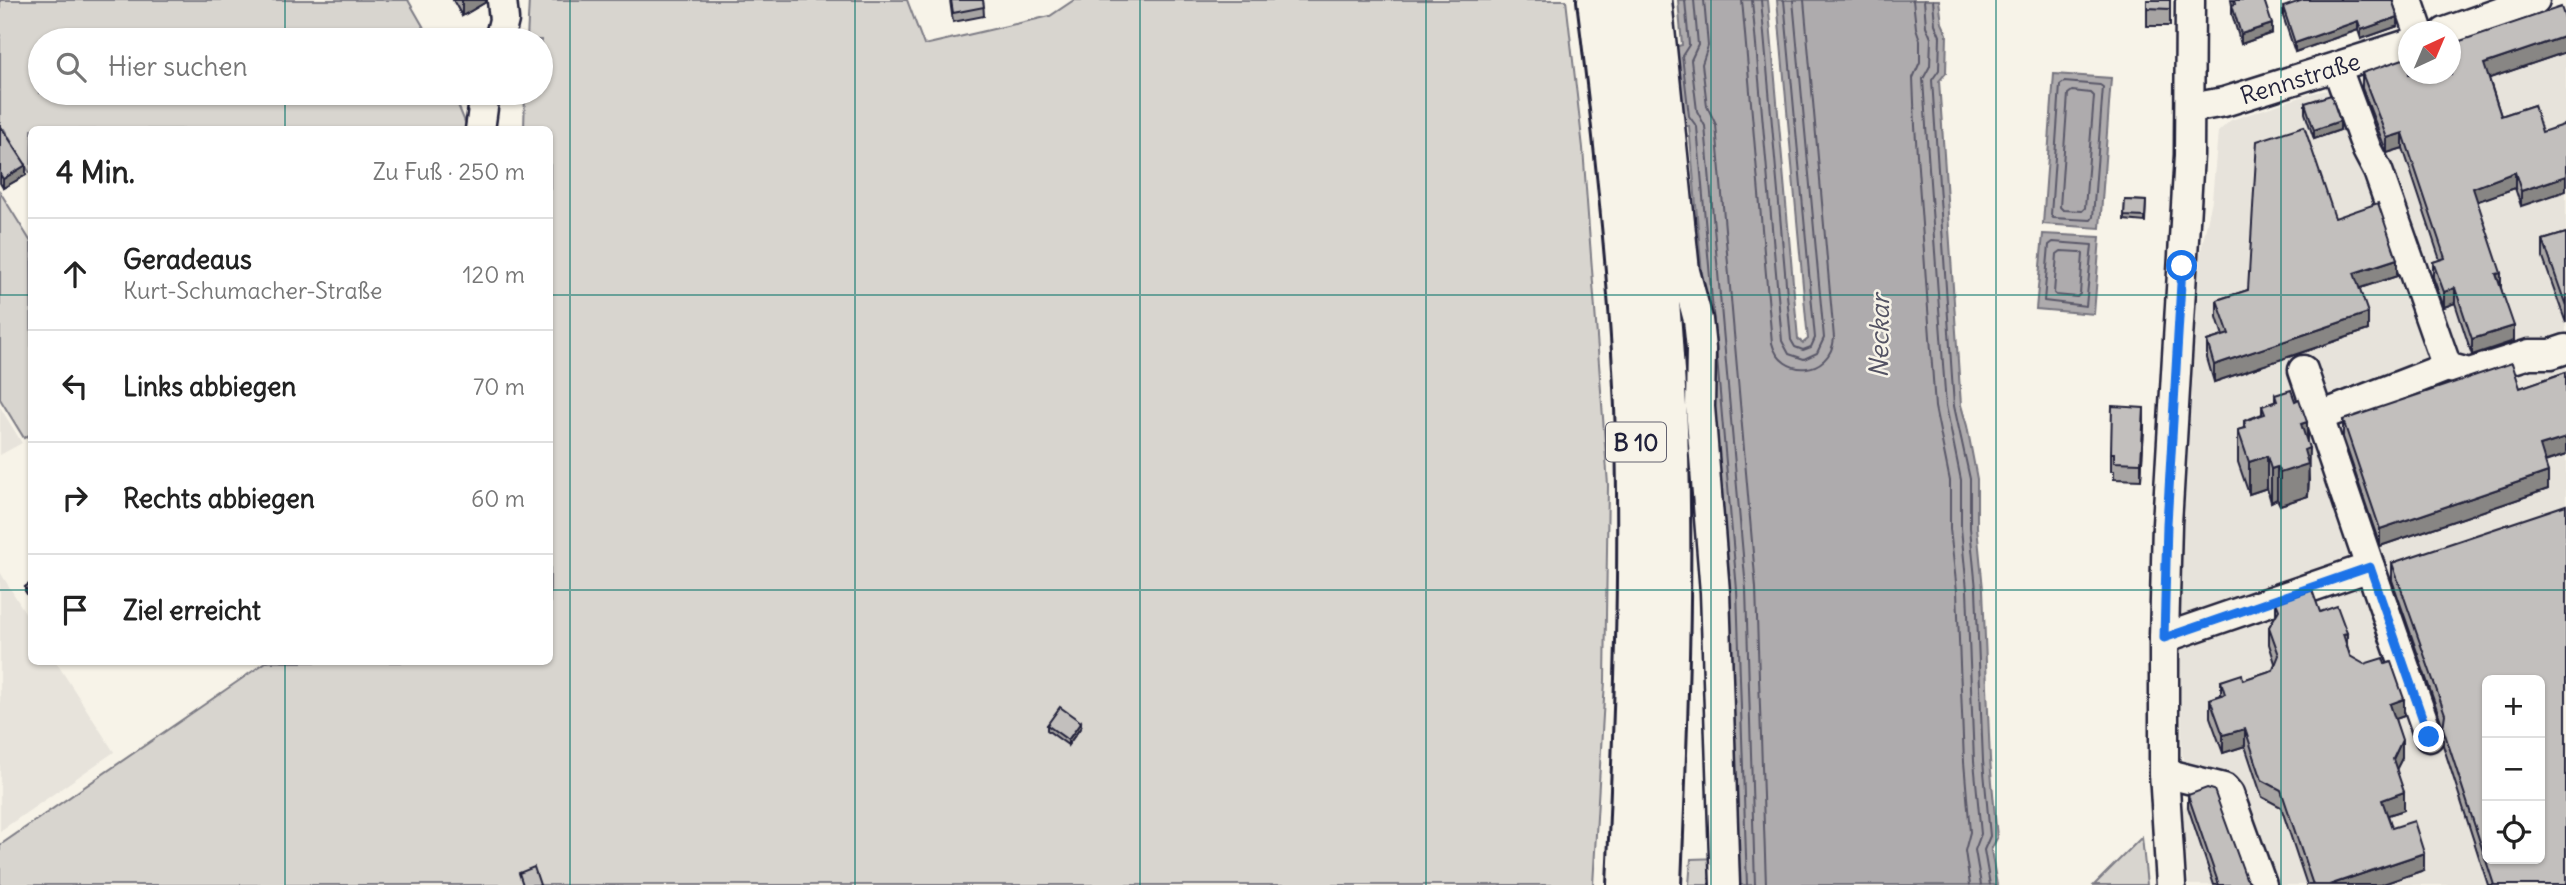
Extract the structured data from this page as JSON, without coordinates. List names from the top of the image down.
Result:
{
  "streets": {
    "highway": ["B 10"],
    "street": ["Rennstraße"]
  },
  "water": ["Neckar"],
  "north": "top right",
  "page": {
    "search": "Hier suchen",
    "heading": ["4 Min.", "Zu Fuß · 250 m"],
    "list": [
      ["Geradeaus", "Kurt-Schumacher-Straße", "120 m"],
      ["Links abbiegen", "70 m"],
      ["Rechts abbiegen", "60 m"],
      "Ziel erreicht"
    ],
    "map_buttons": ["+", "−"]
  }
}
